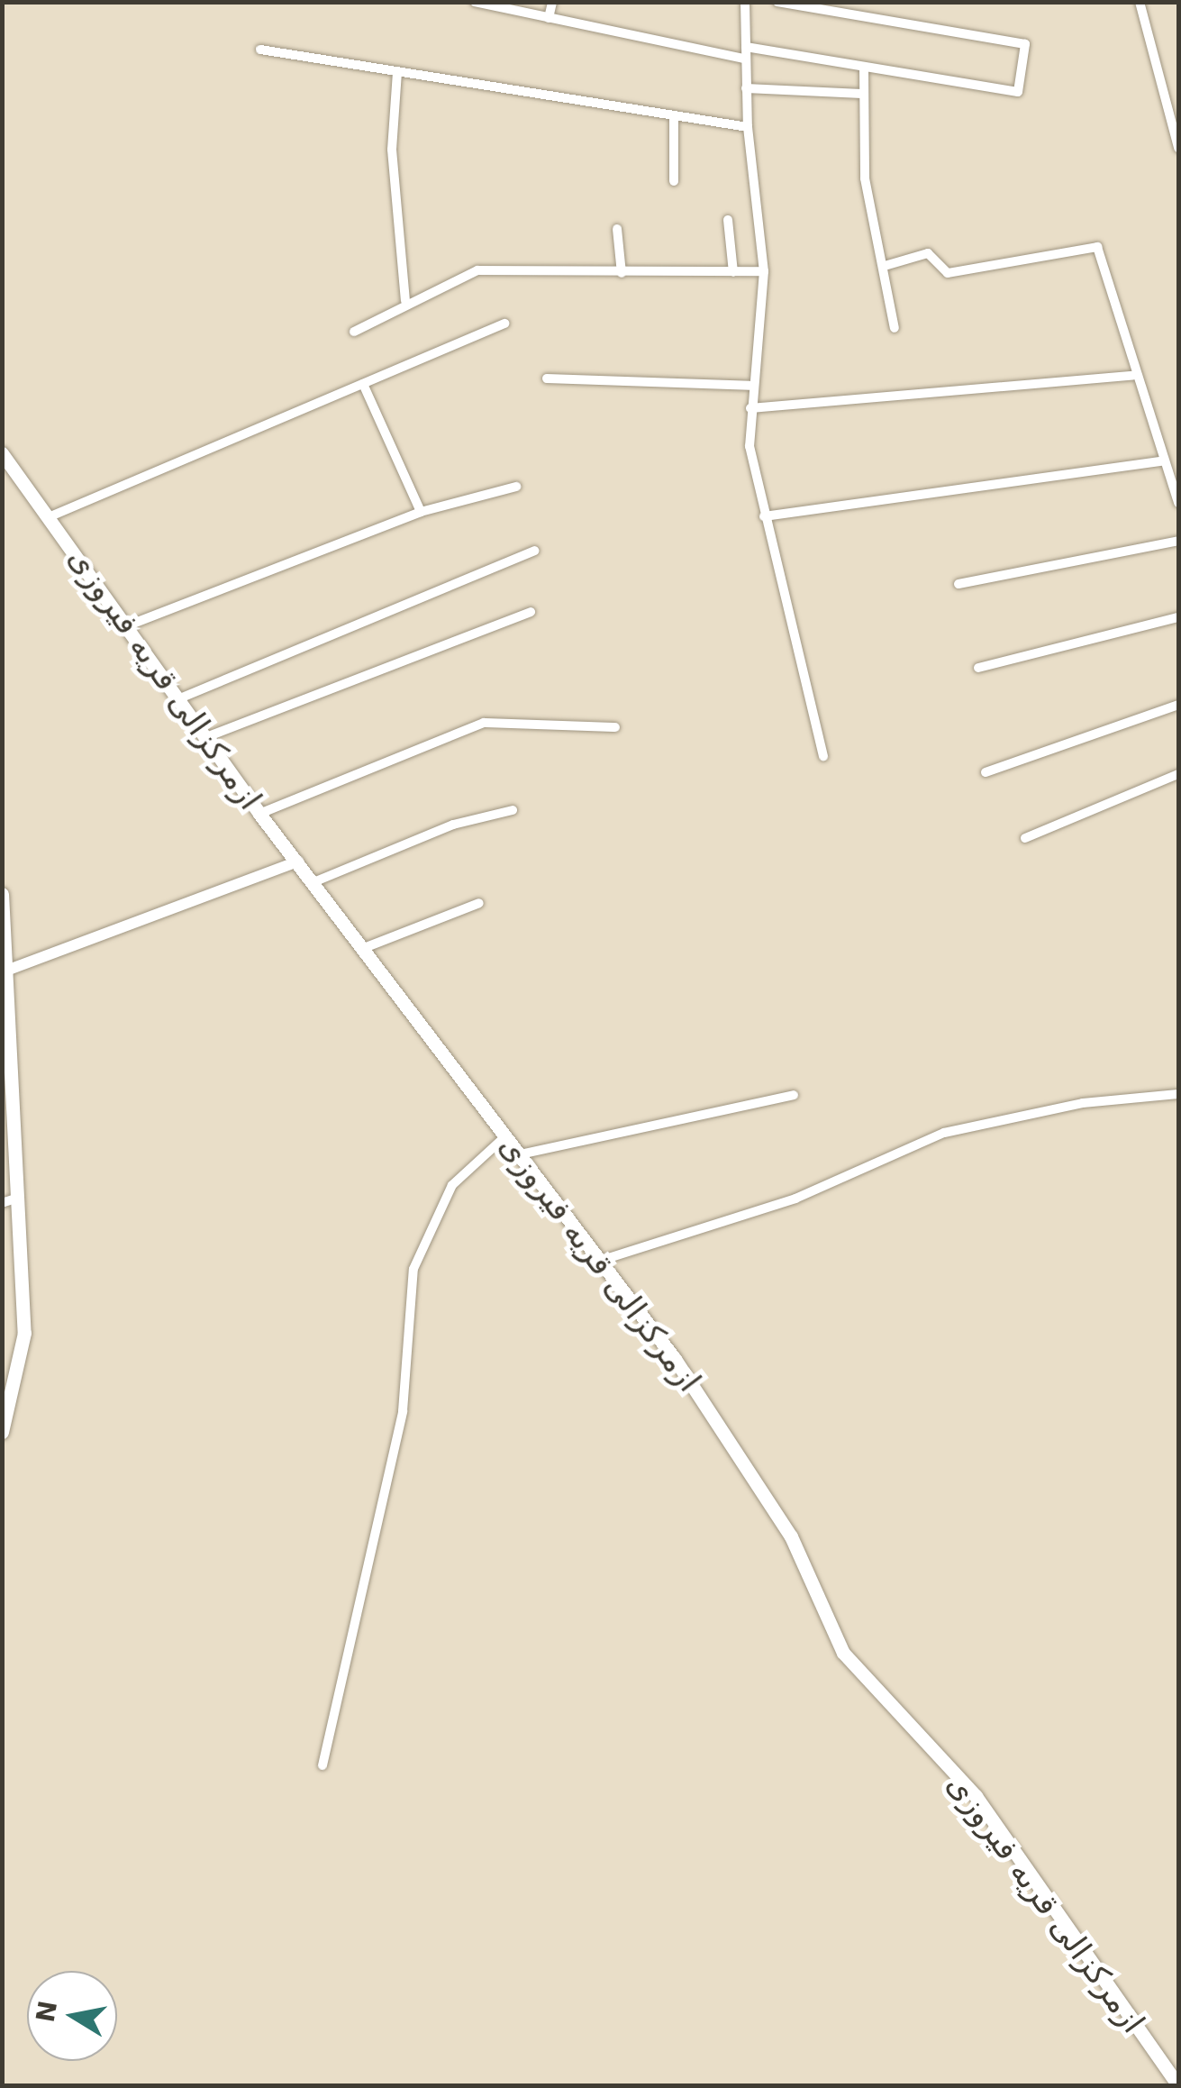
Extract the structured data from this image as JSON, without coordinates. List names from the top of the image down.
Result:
{
  "streets": {
    "main road": ["ازمرکزالی قریه فیروزی"]
  },
  "north": "left"
}
